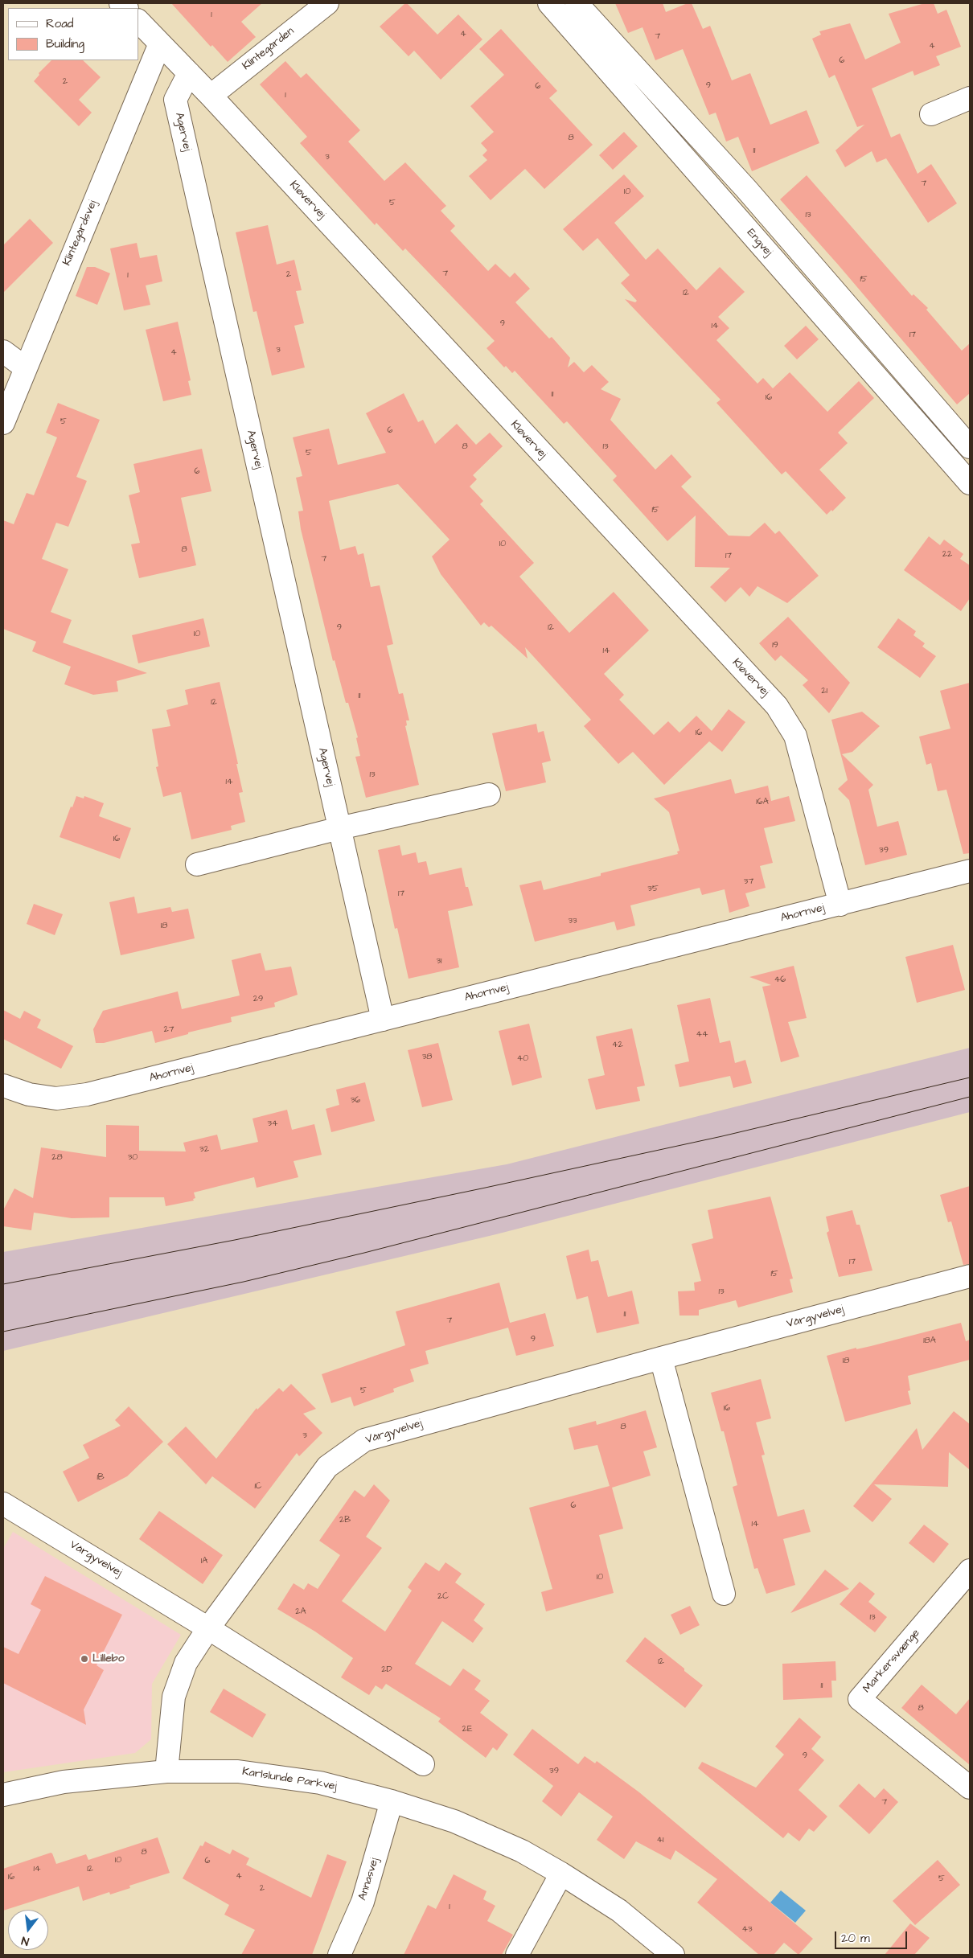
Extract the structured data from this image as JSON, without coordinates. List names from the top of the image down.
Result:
{
  "streets": {
    "street": [
      "Klintegården",
      "Agervej",
      "Kløvervej",
      "Klintegårdsvej",
      "Engvej",
      "Ahornvej",
      "Vårgyvelvej",
      "Markersvænge",
      "Karlslunde Parkvej",
      "Annasvej"
    ]
  },
  "crossings": [
    ["Klintegården", "Kløvervej"],
    ["Agervej", "Kløvervej"],
    ["Agervej", "Ahornvej"],
    ["Kløvervej", "Klintegårdsvej"],
    ["Kløvervej", "Ahornvej"],
    ["Vårgyvelvej", "Karlslunde Parkvej"],
    ["Karlslunde Parkvej", "Annasvej"]
  ],
  "places": ["Lillebo"],
  "house_numbers": [
    "1",
    "4",
    "7",
    "4",
    "6",
    "2",
    "9",
    "6",
    "1",
    "8",
    "11",
    "3",
    "7",
    "10",
    "5",
    "13",
    "7",
    "2",
    "1",
    "15",
    "12",
    "9",
    "14",
    "17",
    "3",
    "4",
    "11",
    "16",
    "5",
    "6",
    "8",
    "13",
    "5",
    "6",
    "15",
    "10",
    "8",
    "22",
    "17",
    "7",
    "9",
    "12",
    "10",
    "19",
    "14",
    "21",
    "11",
    "12",
    "16",
    "13",
    "14",
    "16A",
    "16",
    "39",
    "37",
    "35",
    "17",
    "33",
    "18",
    "31",
    "46",
    "29",
    "27",
    "44",
    "42",
    "38",
    "40",
    "36",
    "34",
    "32",
    "28",
    "30",
    "17",
    "15",
    "13",
    "11",
    "7",
    "9",
    "18A",
    "18",
    "5",
    "16",
    "8",
    "3",
    "1B",
    "1C",
    "6",
    "2B",
    "14",
    "1A",
    "10",
    "2C",
    "2A",
    "13",
    "12",
    "2D",
    "11",
    "8",
    "2E",
    "9",
    "39",
    "7",
    "41",
    "8",
    "10",
    "6",
    "14",
    "12",
    "4",
    "16",
    "5",
    "2",
    "1",
    "43"
  ],
  "legend": ["Road", "Building"],
  "scale_bar": "20 m",
  "north": "bottom"
}
